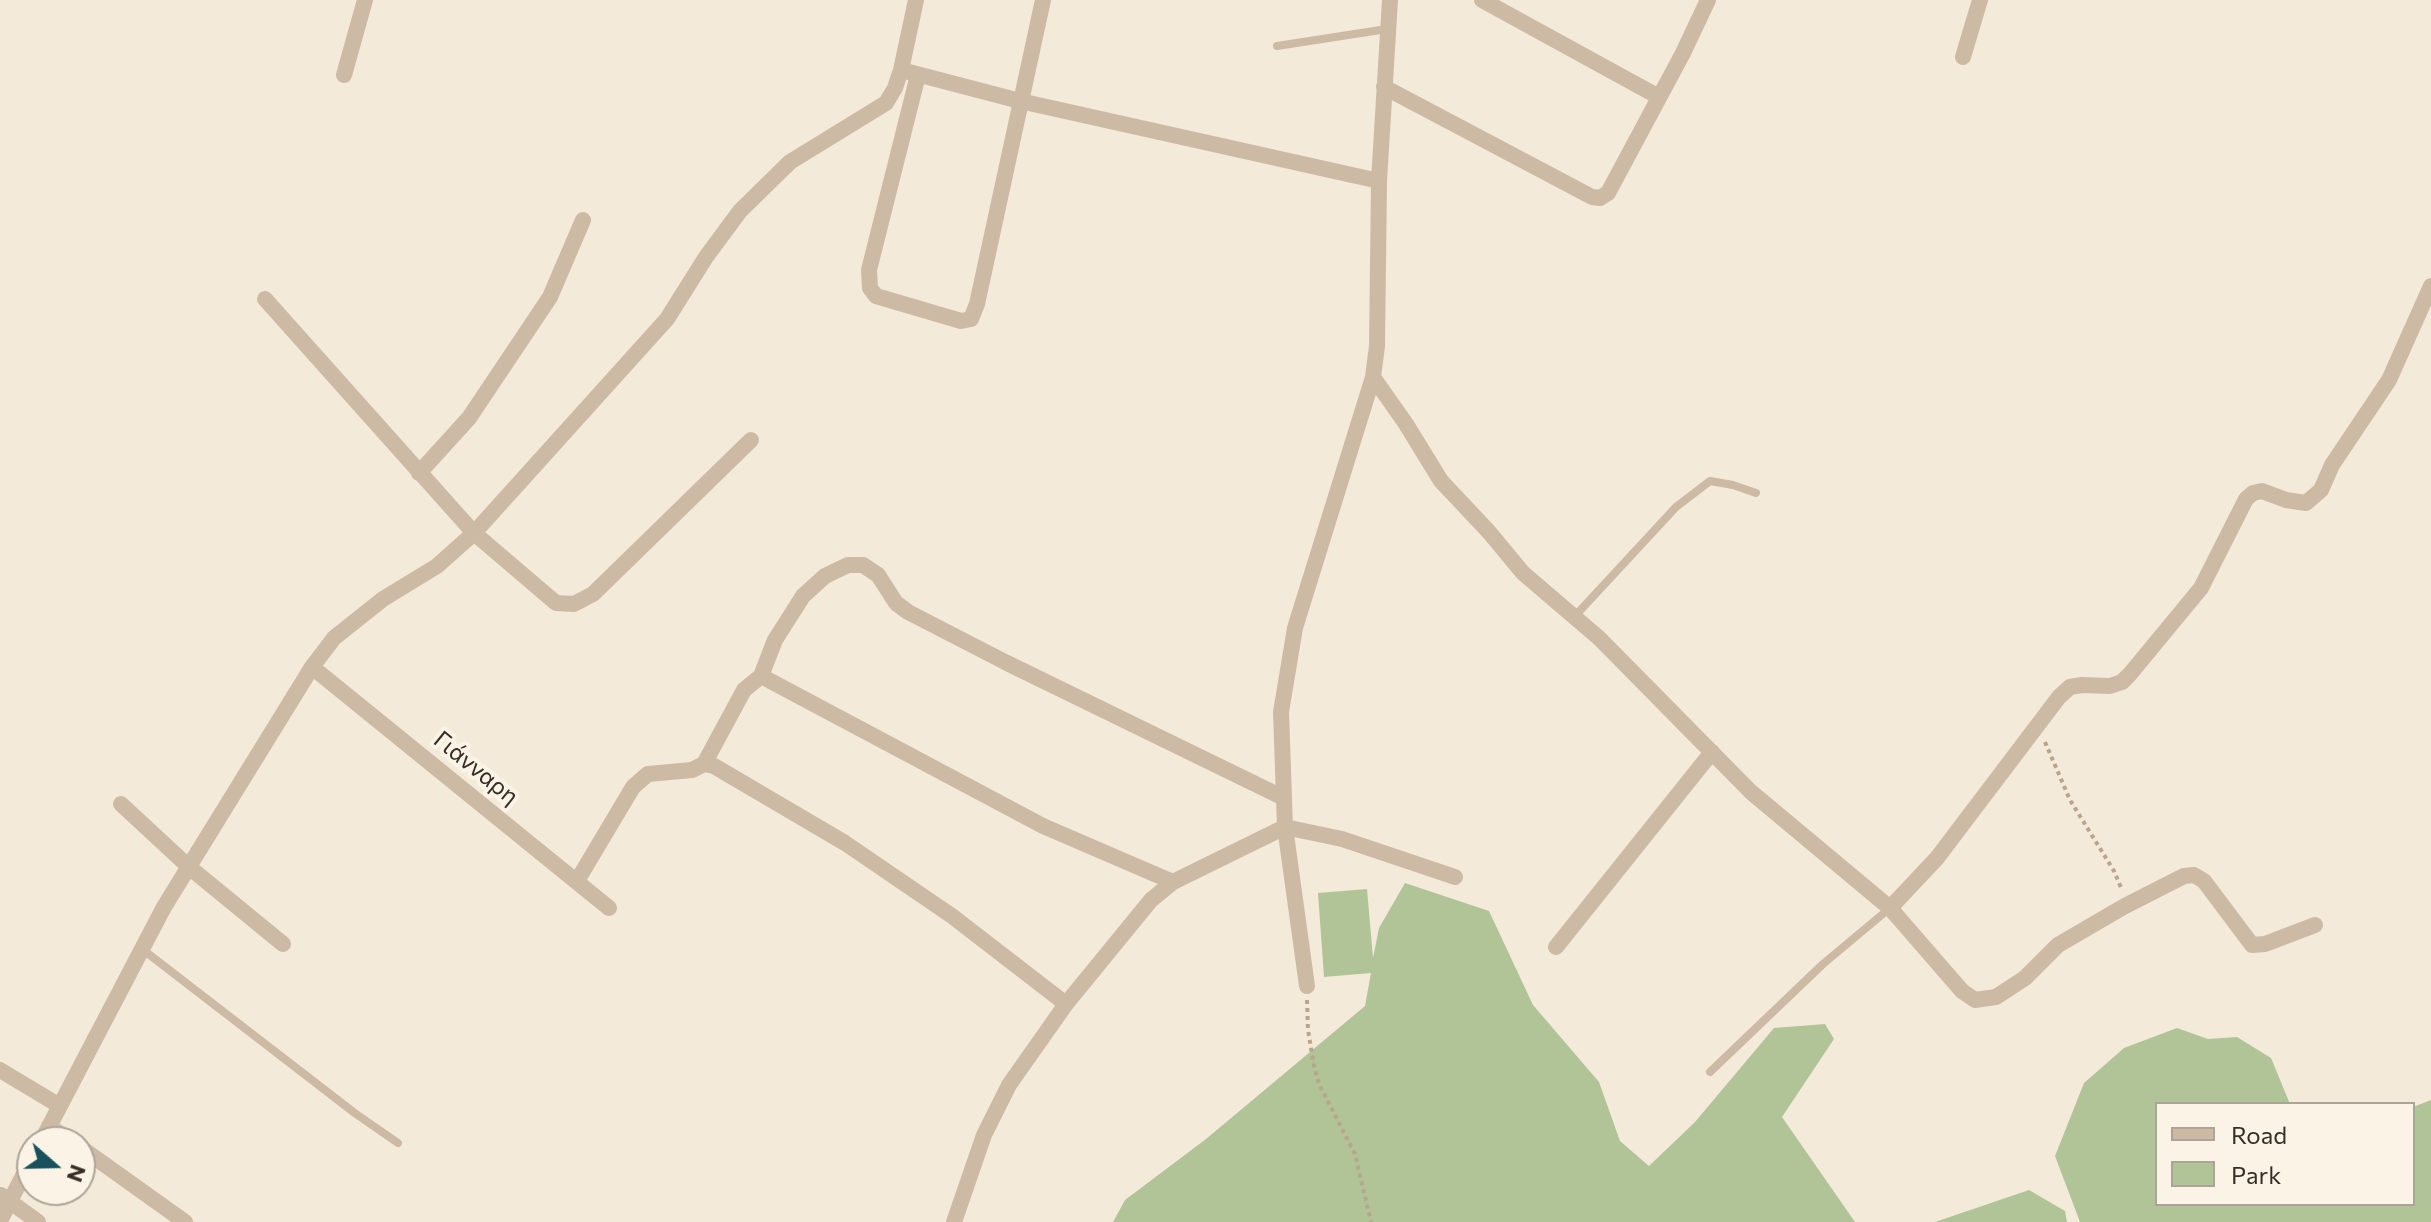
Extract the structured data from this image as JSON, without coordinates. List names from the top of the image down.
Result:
{
  "streets": {
    "street": ["Γιάνναρη"]
  },
  "legend": ["Road", "Park"],
  "north": "right"
}
